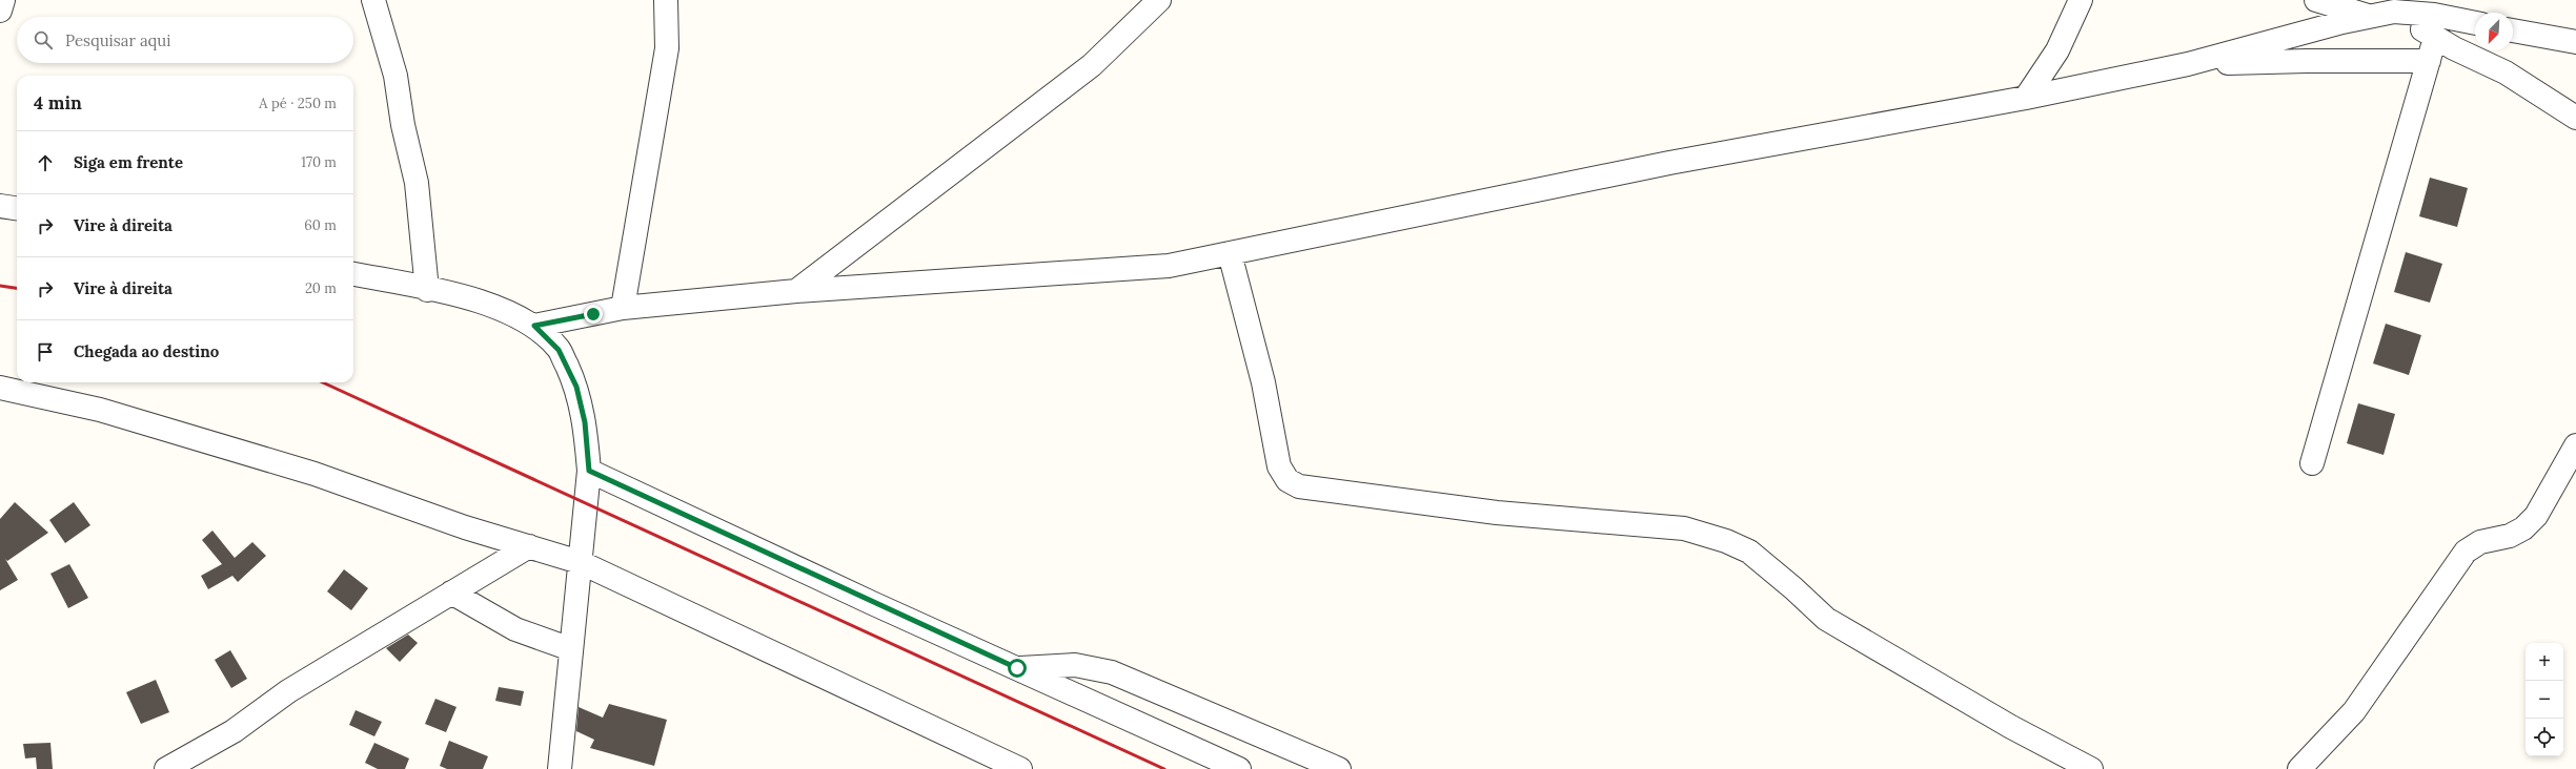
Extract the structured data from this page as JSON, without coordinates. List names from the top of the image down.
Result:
{
  "north": "bottom left",
  "page": {
    "search": "Pesquisar aqui",
    "heading": ["4 min", "A pé · 250 m"],
    "list": [
      ["Siga em frente", "170 m"],
      ["Vire à direita", "60 m"],
      ["Vire à direita", "20 m"],
      "Chegada ao destino"
    ],
    "map_buttons": ["+", "−"]
  }
}
